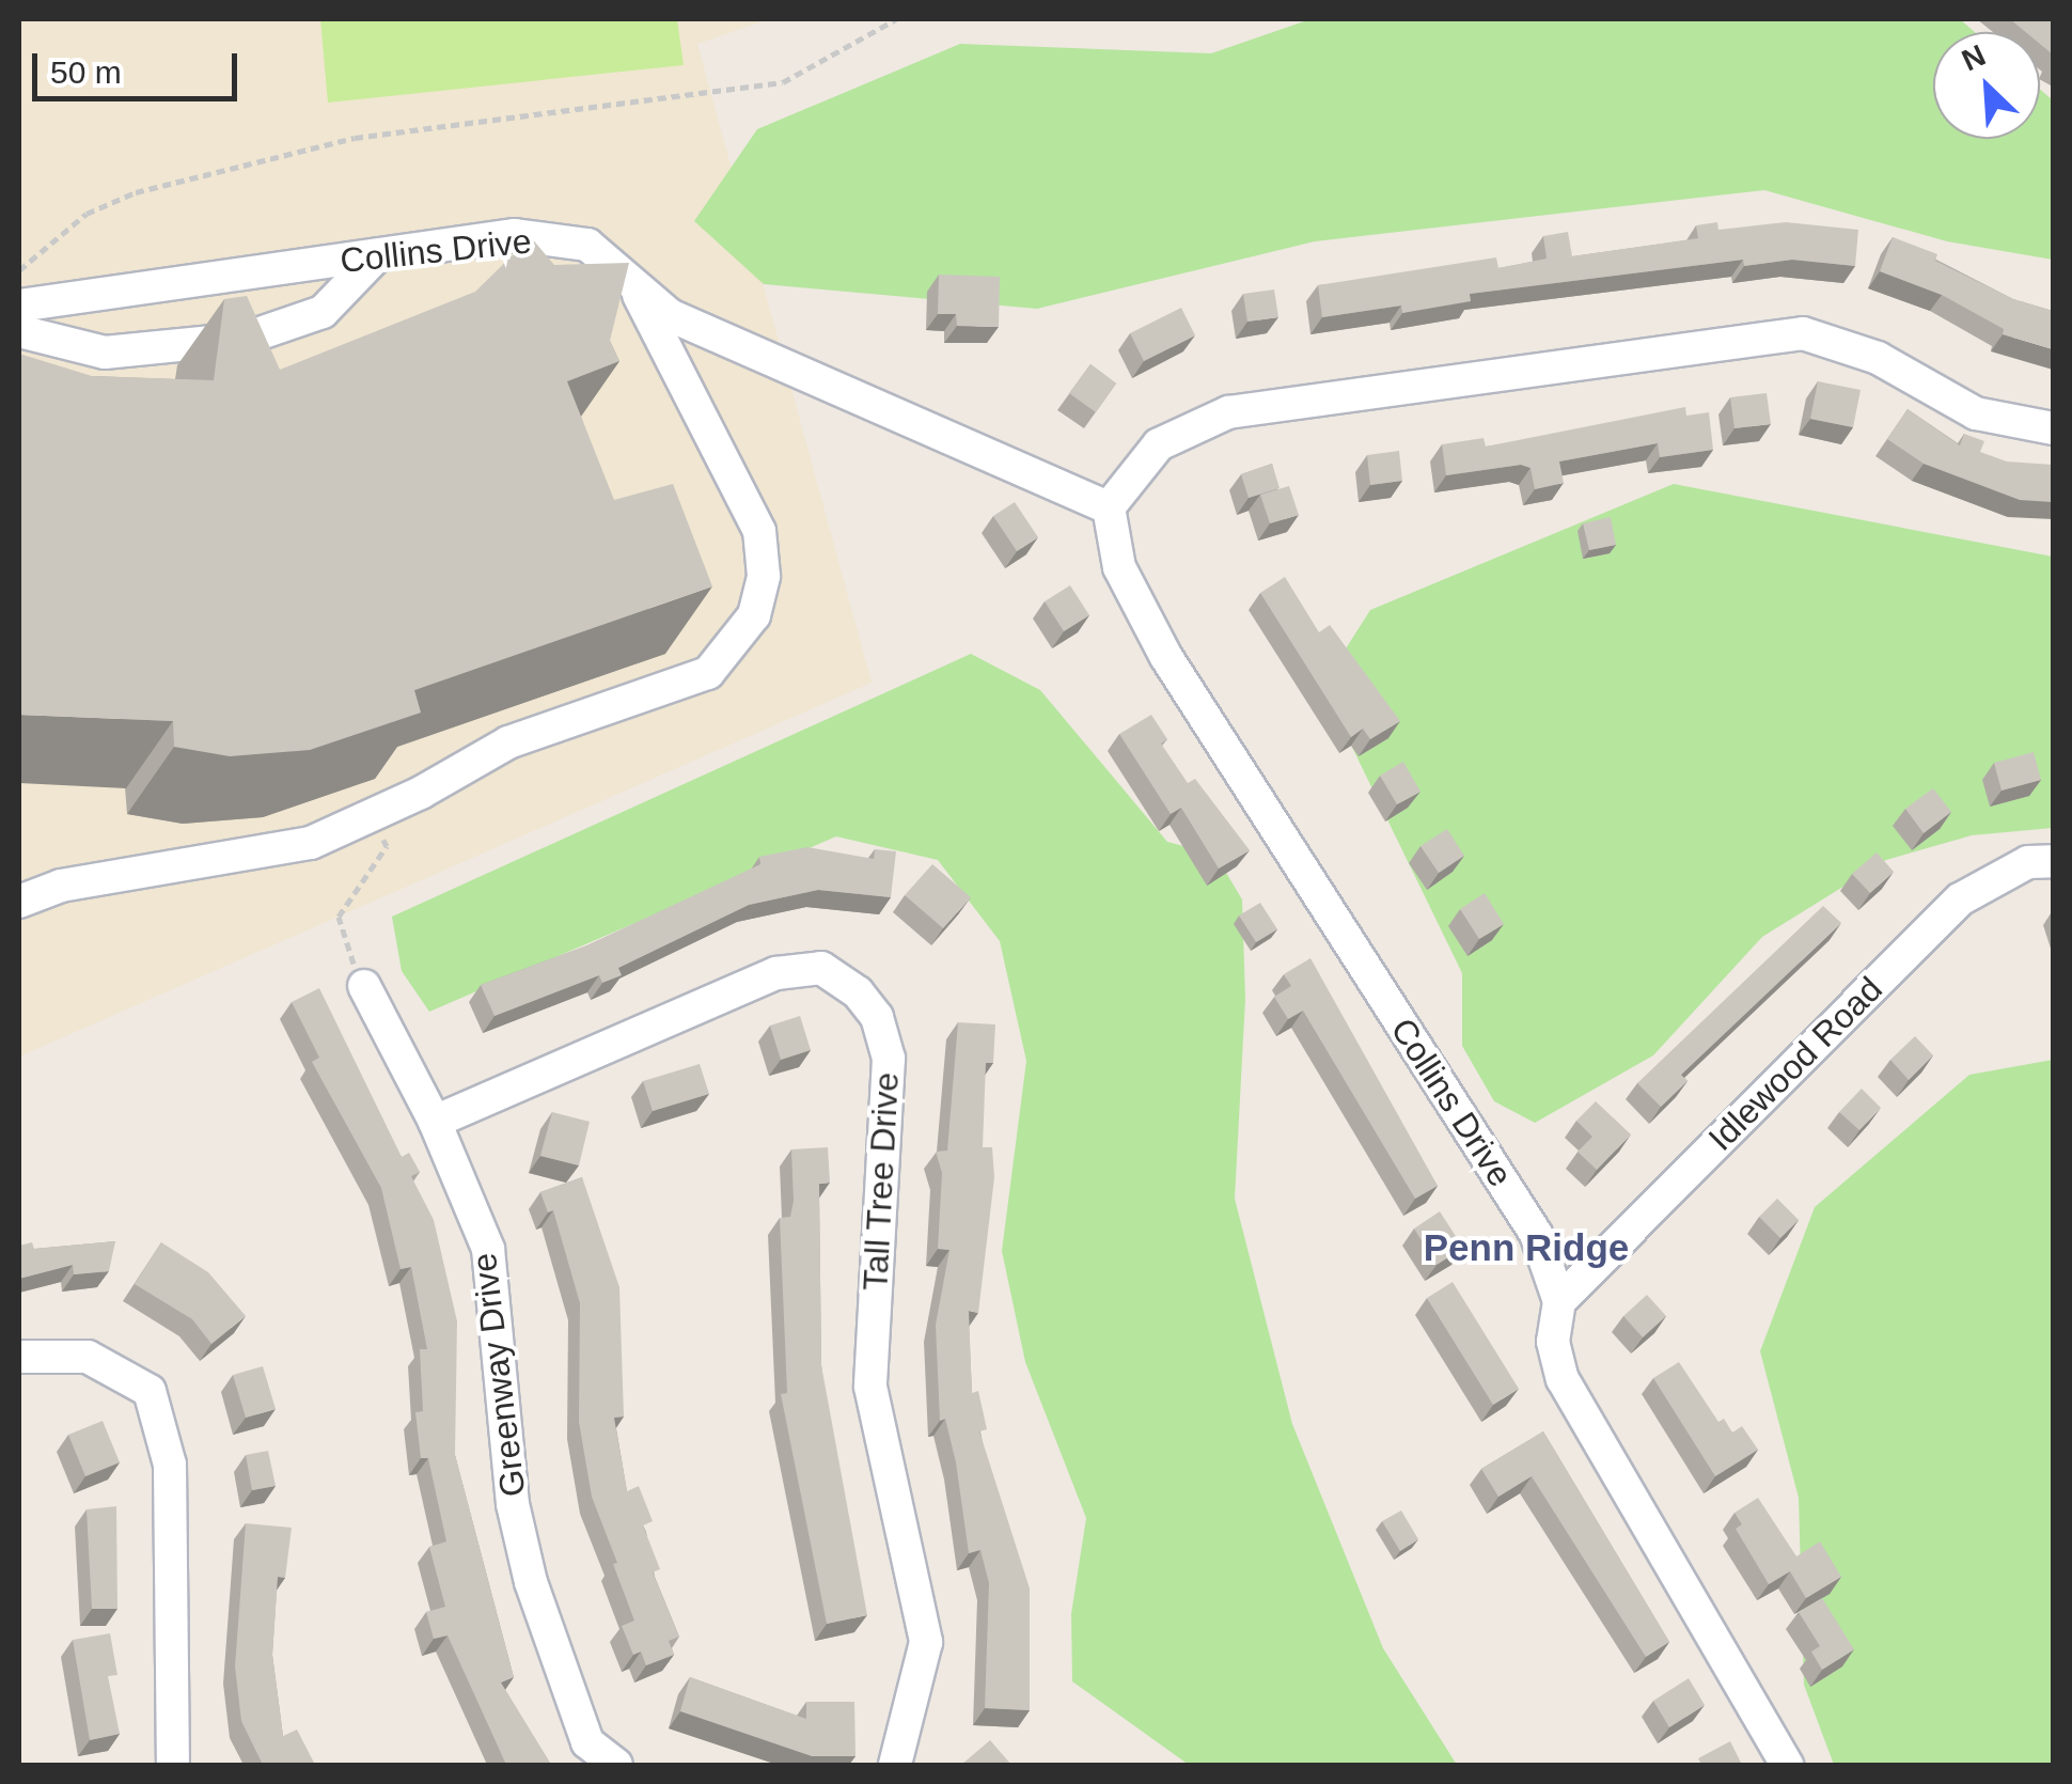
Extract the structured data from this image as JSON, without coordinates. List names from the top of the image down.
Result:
{
  "streets": {
    "street": [
      "Collins Drive",
      "Idlewood Road",
      "Tall Tree Drive",
      "Greenway Drive"
    ]
  },
  "crossings": [
    ["Collins Drive", "Idlewood Road"],
    ["Tall Tree Drive", "Greenway Drive"]
  ],
  "districts": ["Penn Ridge"],
  "scale_bar": "50 m",
  "north": "top left"
}
